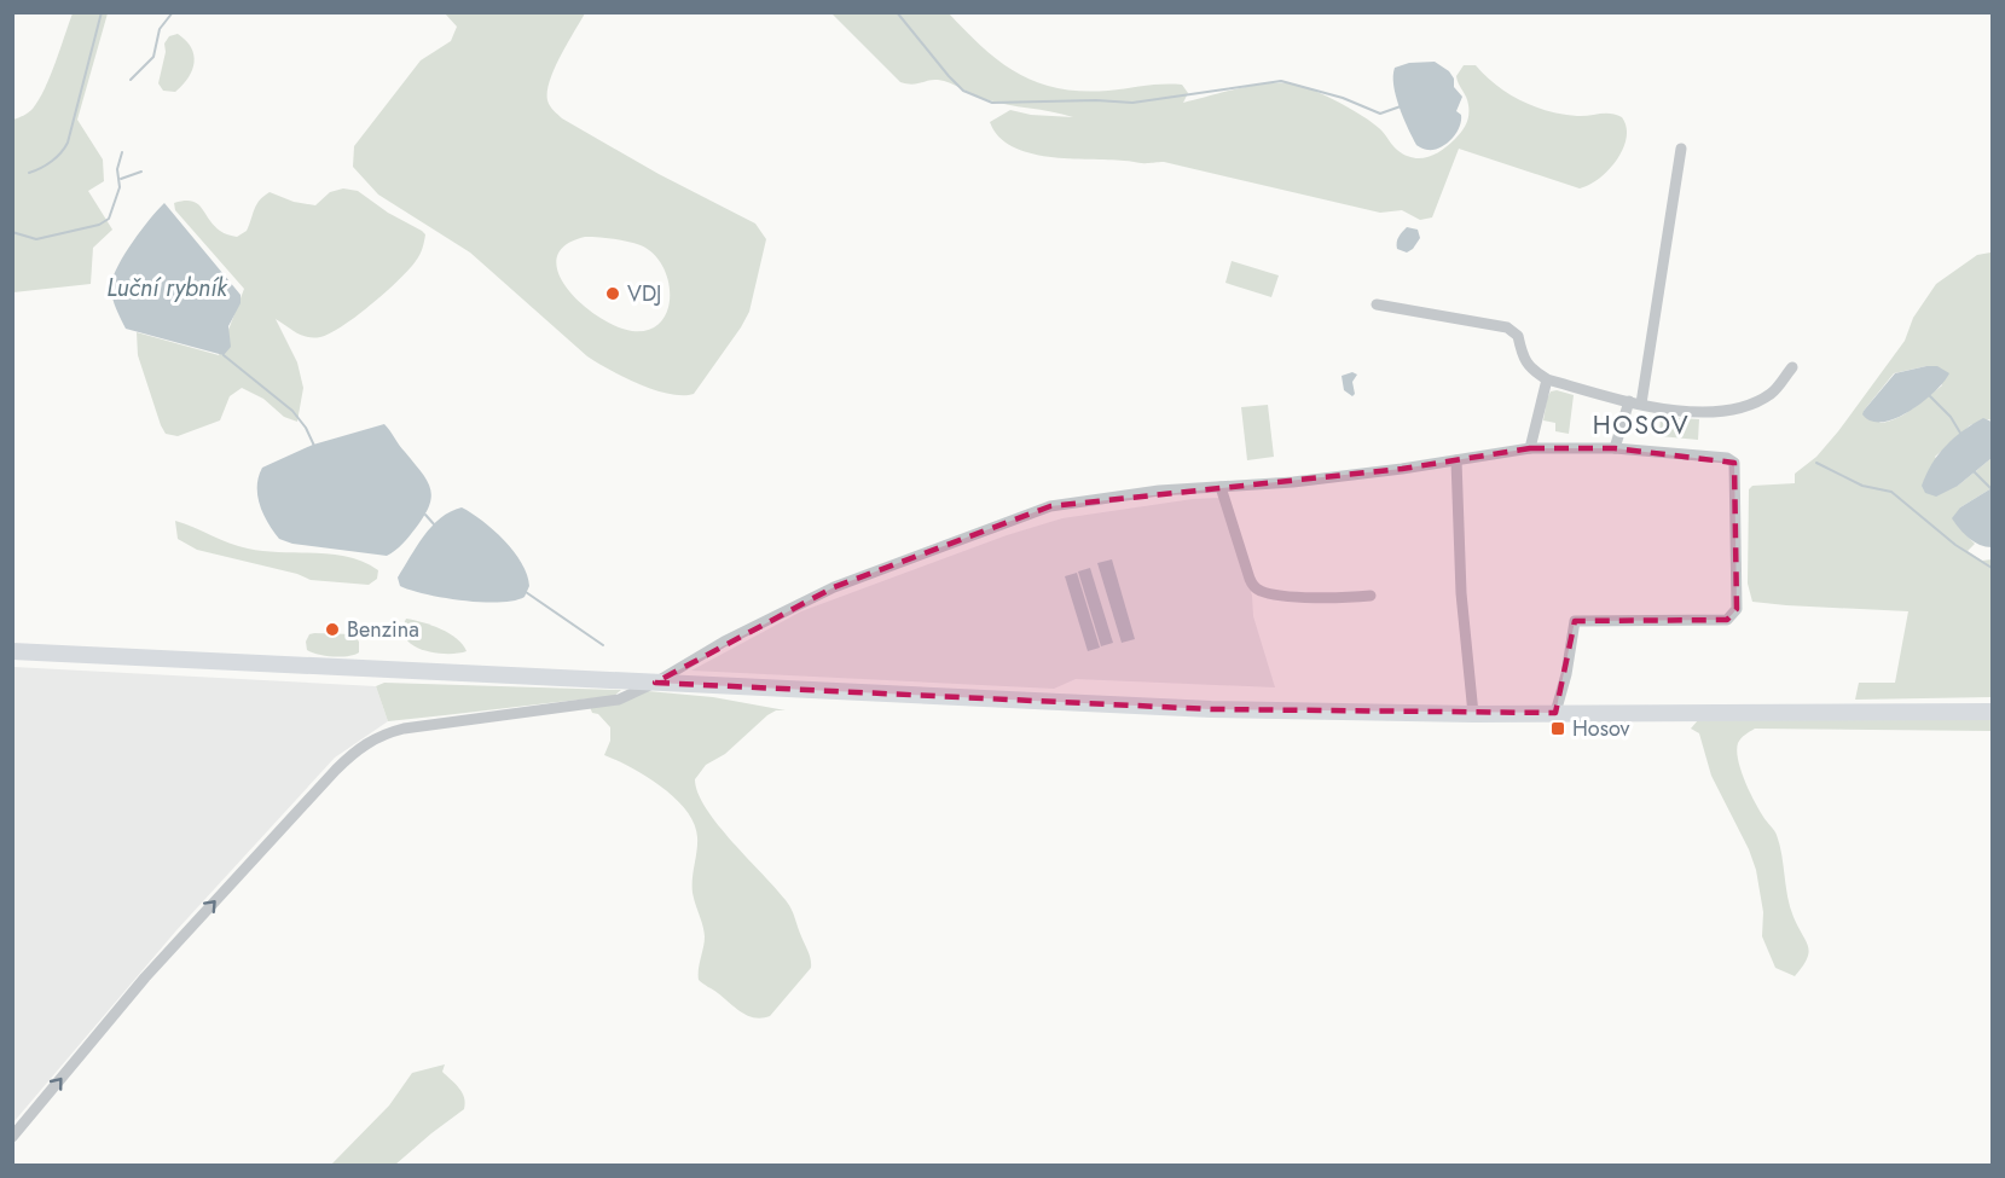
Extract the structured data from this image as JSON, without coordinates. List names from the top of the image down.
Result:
{
  "districts": ["HOSOV"],
  "water": ["Luční rybník"],
  "places": {
    "other": ["VDJ", "Benzina"],
    "transit": ["Hosov"]
  }
}
